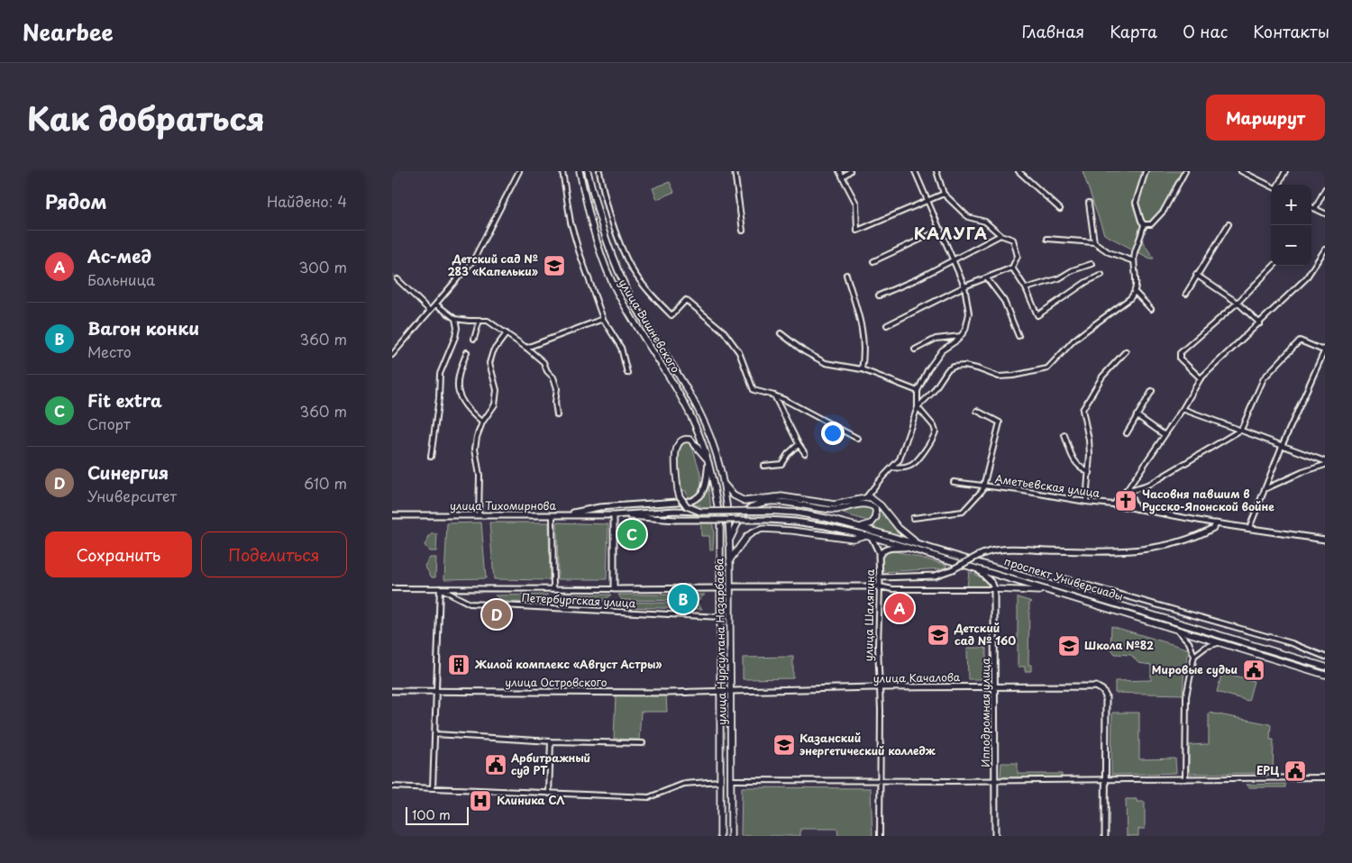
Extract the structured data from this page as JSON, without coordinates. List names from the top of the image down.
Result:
{
  "streets": {
    "main road": ["улица Вишневского", "проспект Универсиады", "улица Нурсултана Назарбаева"],
    "street": [
      "Аметьевская улица",
      "улица Тихомирнова",
      "Петербургская улица",
      "улица Шаляпина",
      "улица Качалова",
      "улица Островского",
      "Ипподромная улица"
    ]
  },
  "crossings": [
    ["улица Вишневского", "улица Нурсултана Назарбаева"],
    ["проспект Универсиады", "улица Шаляпина"],
    ["Петербургская улица", "улица Нурсултана Назарбаева"],
    ["улица Шаляпина", "улица Качалова"],
    ["улица Нурсултана Назарбаева", "улица Качалова"],
    ["улица Нурсултана Назарбаева", "улица Островского"],
    ["улица Качалова", "улица Островского"],
    ["улица Качалова", "Ипподромная улица"]
  ],
  "districts": ["КАЛУГА"],
  "places": {
    "school or university": [
      "Детский сад № 283 «Капельки»",
      "Детский сад № 160",
      "Школа №82",
      "Казанский энергетический колледж"
    ],
    "church": ["Часовня павшим в Русско-Японской войне"],
    "building": ["Жилой комплекс «Август Астры»"],
    "public building": ["Мировые судьи", "Арбитражный суд РТ", "ЕРЦ"],
    "hospital": ["Клиника СЛ"]
  },
  "scale_bar": "100 m",
  "page": {
    "header": "Nearbee",
    "nav": [
      "Главная",
      "Карта",
      "О нас",
      "Контакты"
    ],
    "title": "Как добраться",
    "buttons": [
      "Маршрут",
      ["Сохранить", "Поделиться"]
    ],
    "heading": ["Рядом", "Найдено: 4"],
    "map_buttons": ["+", "−"],
    "list": [
      {
        "mark": "A",
        "name": "Ас-мед",
        "note": "Больница",
        "value": "300 m"
      },
      {
        "mark": "B",
        "name": "Вагон конки",
        "note": "Место",
        "value": "360 m"
      },
      {
        "mark": "C",
        "name": "Fit extra",
        "note": "Спорт",
        "value": "360 m"
      },
      {
        "mark": "D",
        "name": "Синергия",
        "note": "Университет",
        "value": "610 m"
      }
    ],
    "pins": [
      "C",
      "B",
      "A",
      "D"
    ],
    "scale": "100 m"
  }
}
